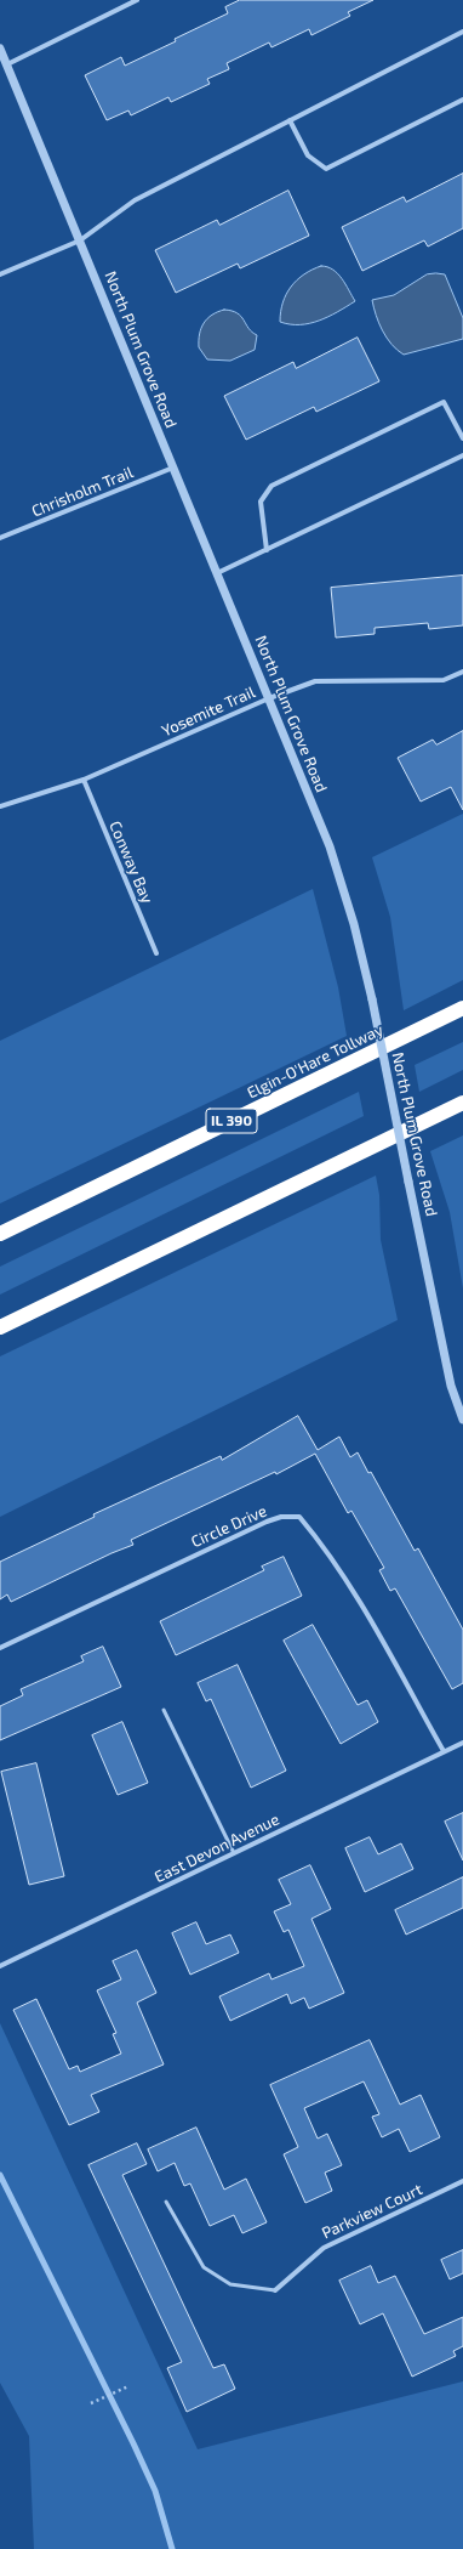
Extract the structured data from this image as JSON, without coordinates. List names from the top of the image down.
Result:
{
  "streets": {
    "highway": ["Elgin-O'Hare Tollway", "IL 390"],
    "street": [
      "North Plum Grove Road",
      "Chrisholm Trail",
      "Yosemite Trail",
      "Conway Bay",
      "Circle Drive",
      "East Devon Avenue",
      "Parkview Court"
    ]
  },
  "crossings": [
    ["North Plum Grove Road", "Chrisholm Trail"],
    ["North Plum Grove Road", "Yosemite Trail"],
    ["Yosemite Trail", "Conway Bay"],
    ["Circle Drive", "East Devon Avenue"]
  ]
}
